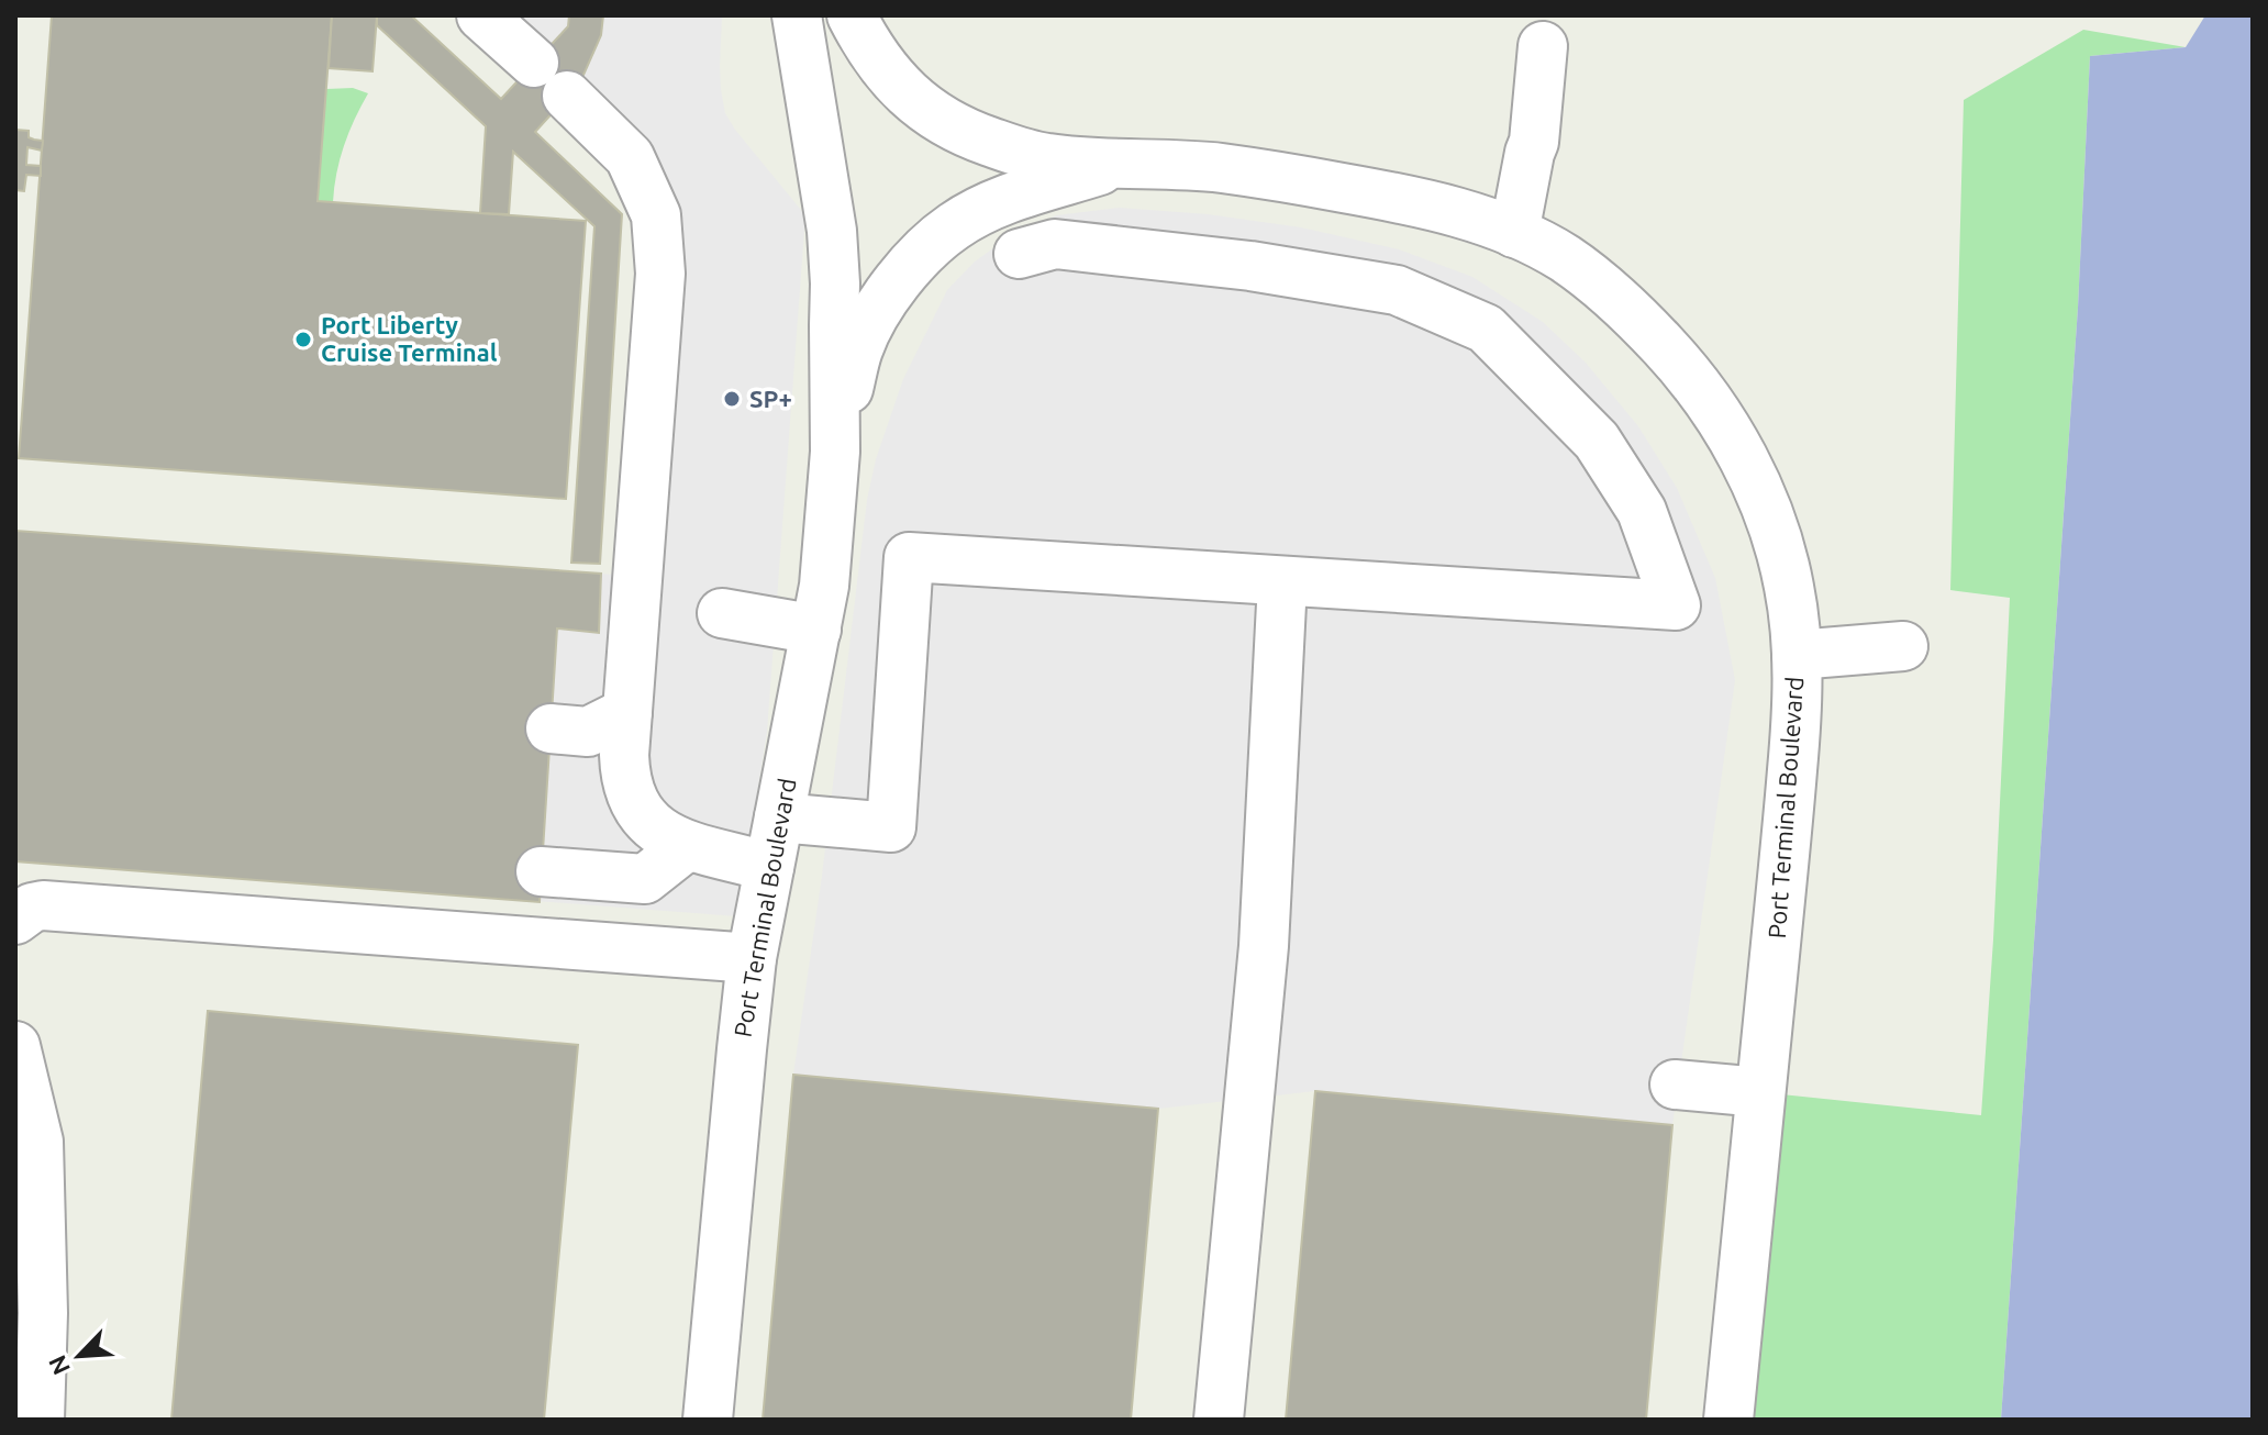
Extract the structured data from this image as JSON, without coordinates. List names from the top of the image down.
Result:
{
  "streets": {
    "street": ["Port Terminal Boulevard"]
  },
  "places": ["Port Liberty Cruise Terminal", "SP+"],
  "north": "bottom left"
}
